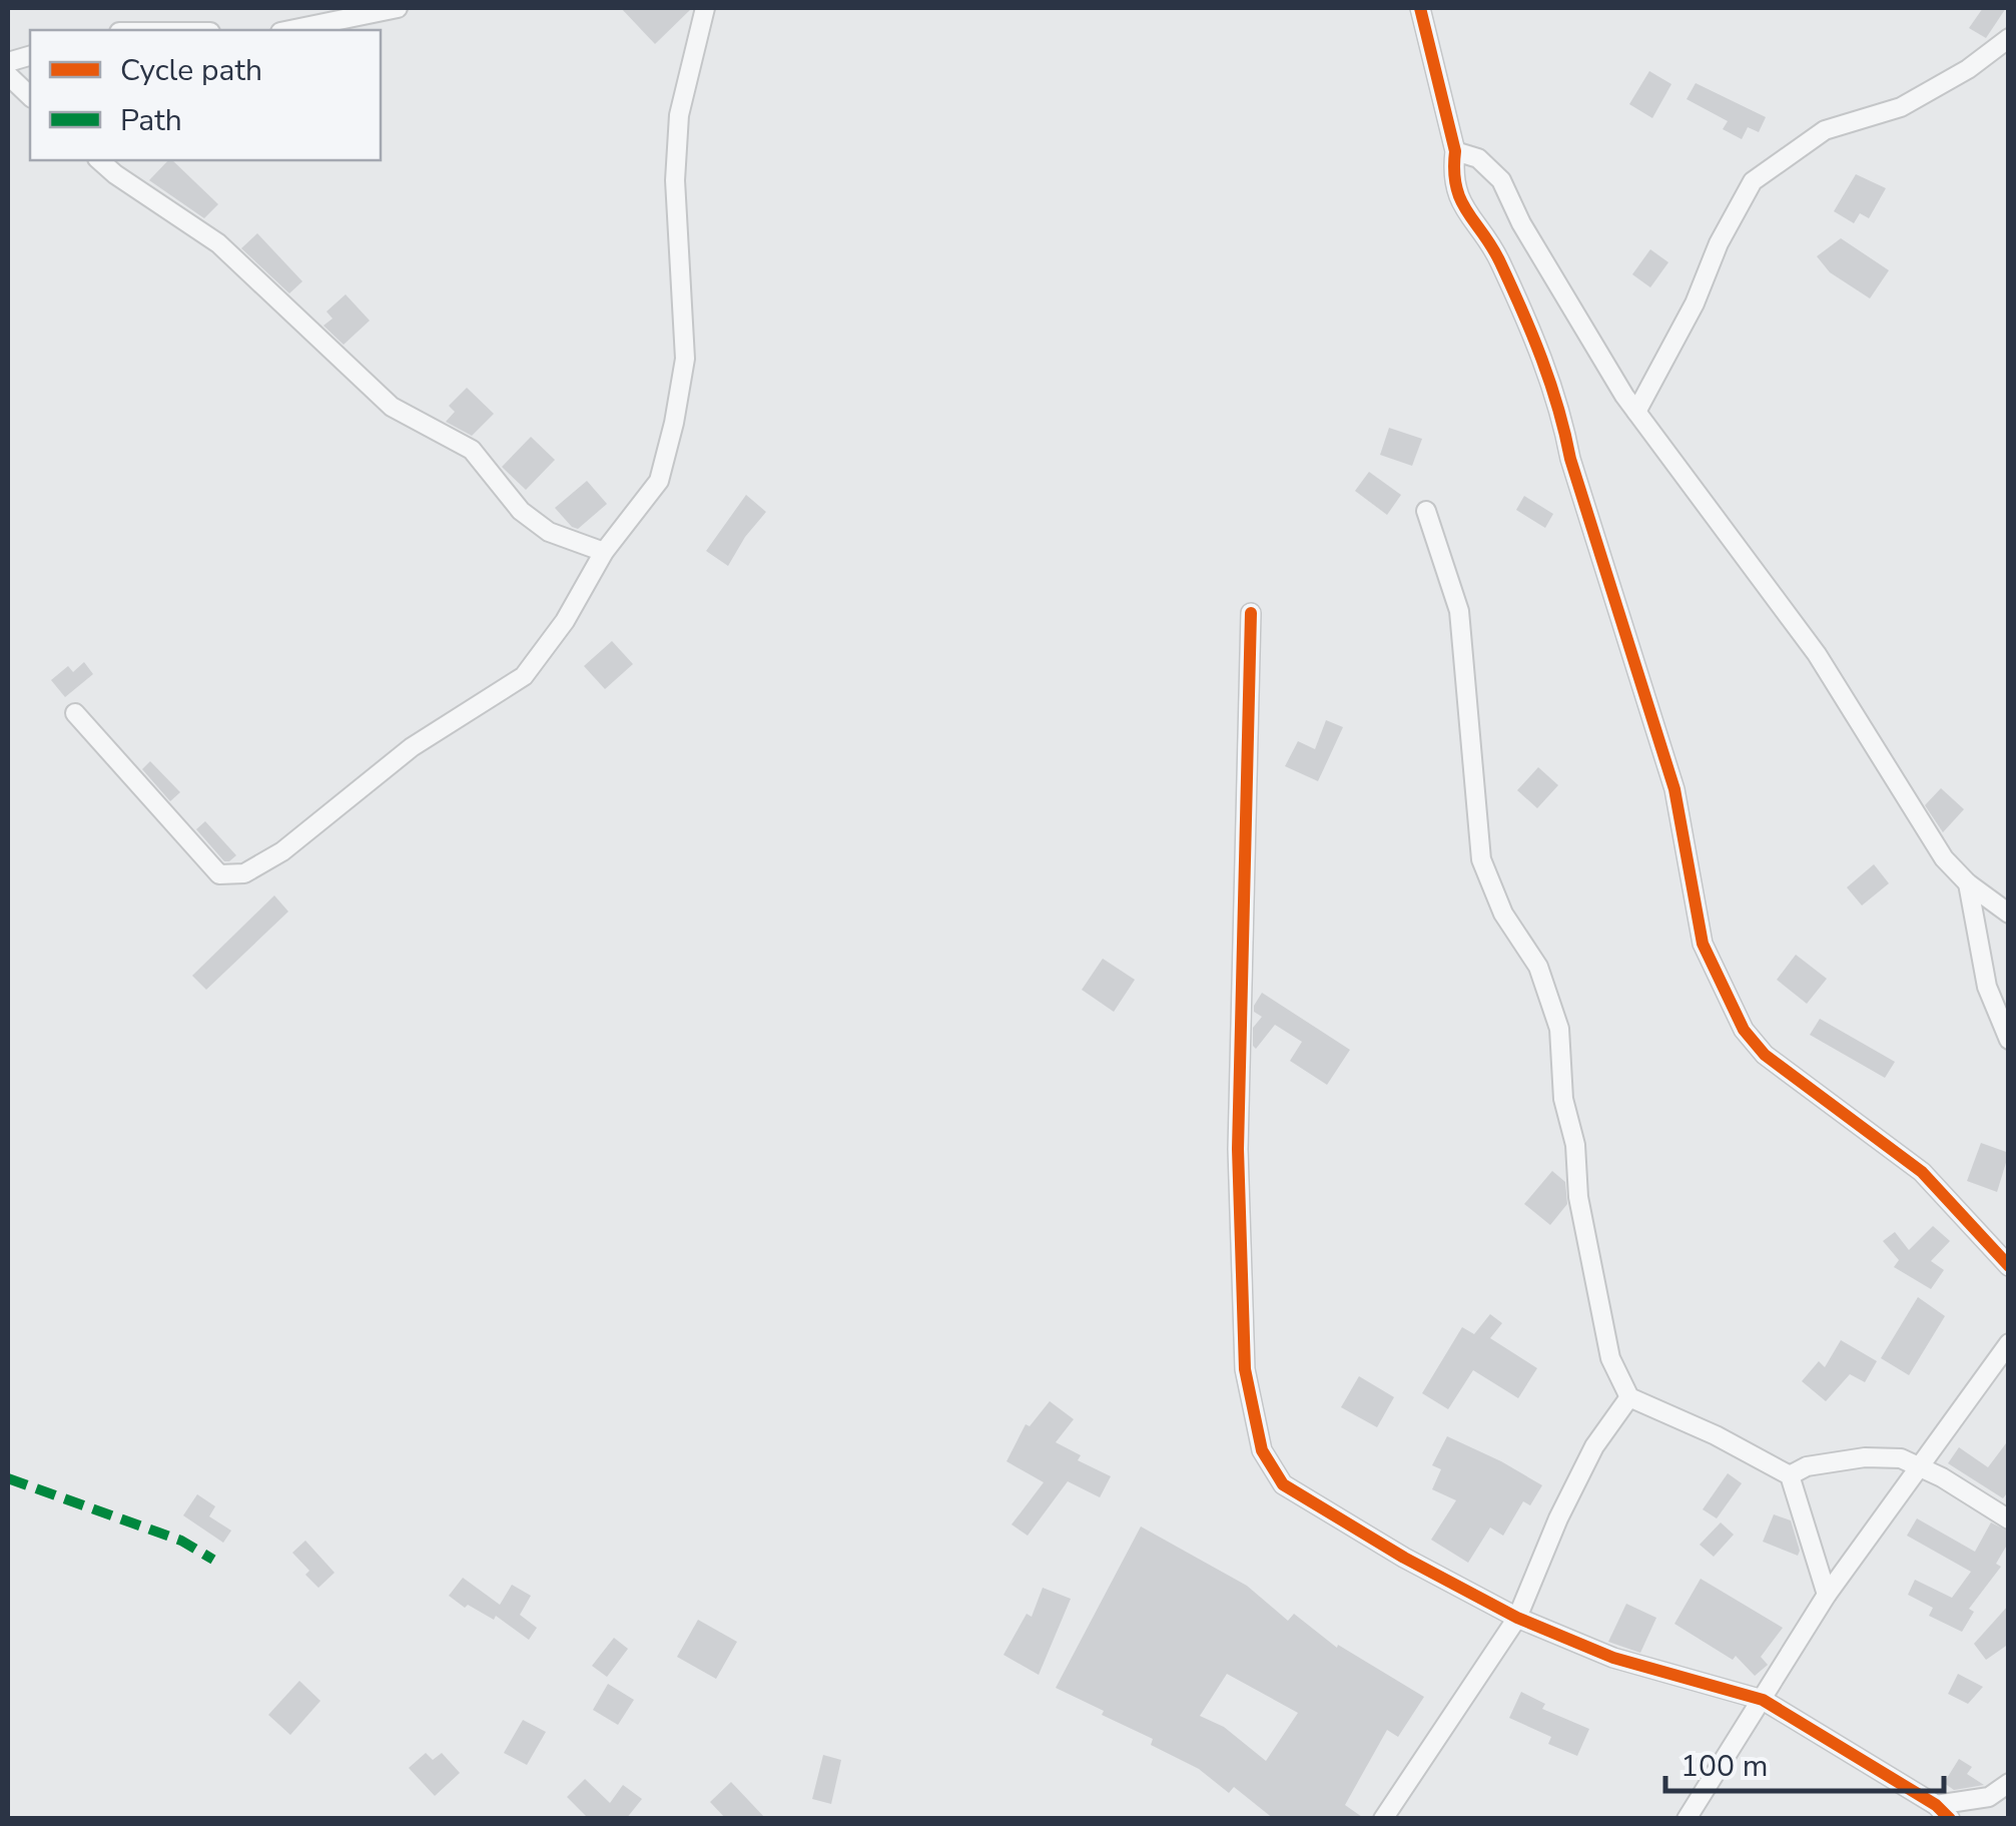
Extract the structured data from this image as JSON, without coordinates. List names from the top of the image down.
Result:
{
  "legend": ["Cycle path", "Path"],
  "scale_bar": "100 m"
}
